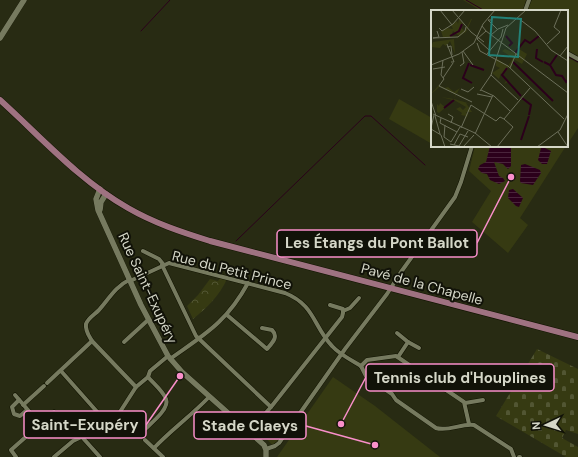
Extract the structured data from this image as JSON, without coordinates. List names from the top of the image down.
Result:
{
  "streets": {
    "main road": ["Pavé de la Chapelle"],
    "street": ["Rue du Petit Prince", "Rue Saint-Exupéry"]
  },
  "crossings": [
    ["Pavé de la Chapelle", "Rue Saint-Exupéry"]
  ],
  "places": [
    "Les Étangs du Pont Ballot",
    "Saint-Exupéry",
    "Tennis club d'Houplines",
    "Stade Claeys"
  ],
  "north": "left"
}
